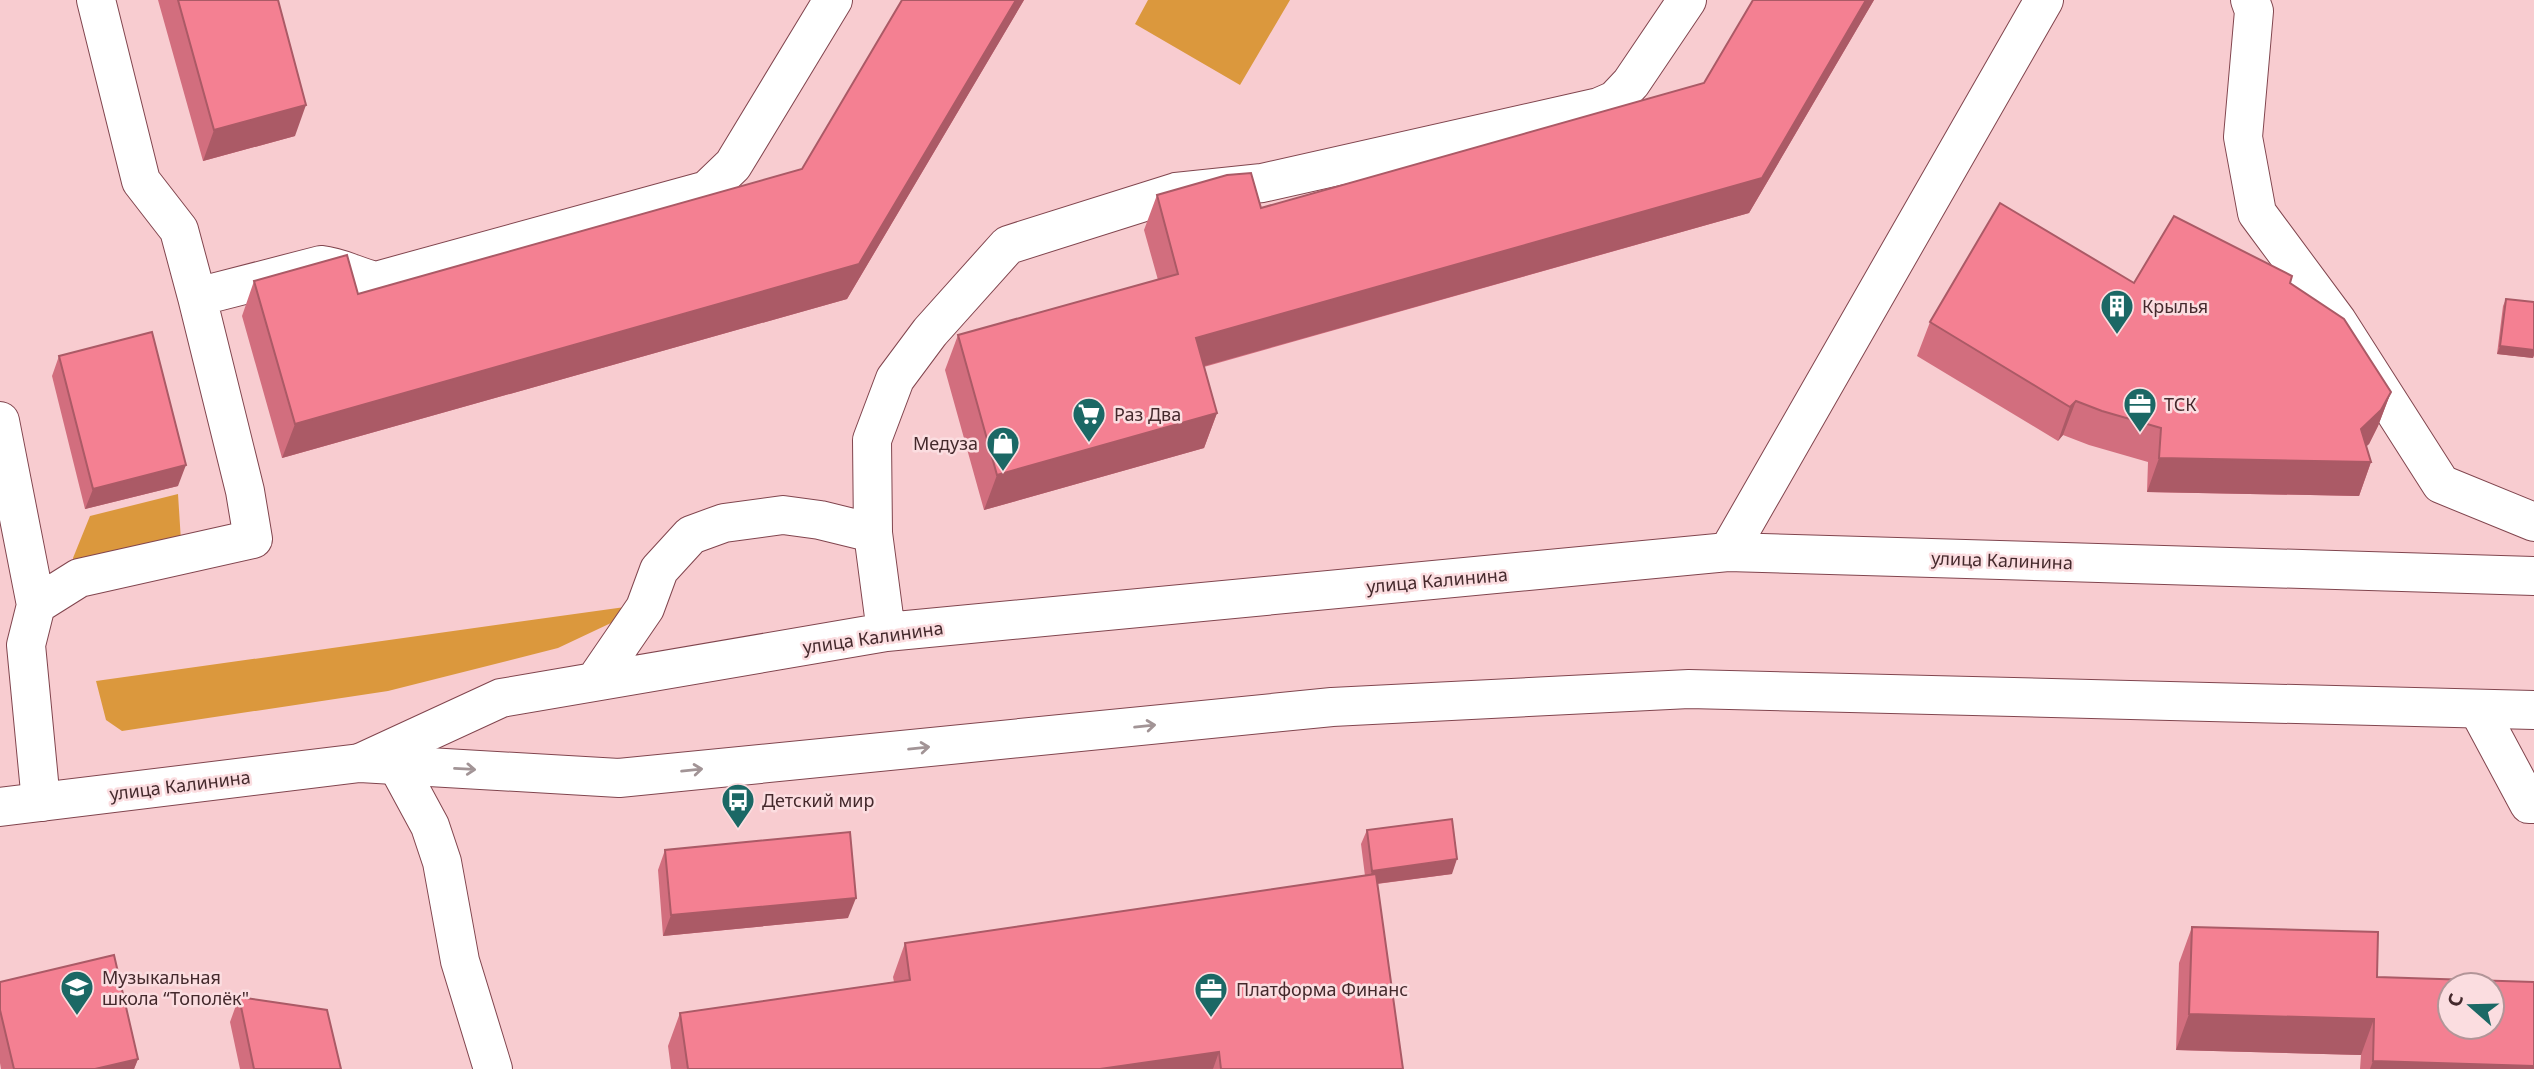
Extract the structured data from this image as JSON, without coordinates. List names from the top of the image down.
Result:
{
  "streets": {
    "main road": ["улица Калинина"]
  },
  "places": {
    "building": ["Крылья"],
    "office": ["ТСК", "Платформа Финанс"],
    "supermarket": ["Раз Два"],
    "shop": ["Медуза"],
    "bus stop": ["Детский мир"],
    "school or university": ["Музыкальная школа “Тополёк\""]
  },
  "north": "left"
}
